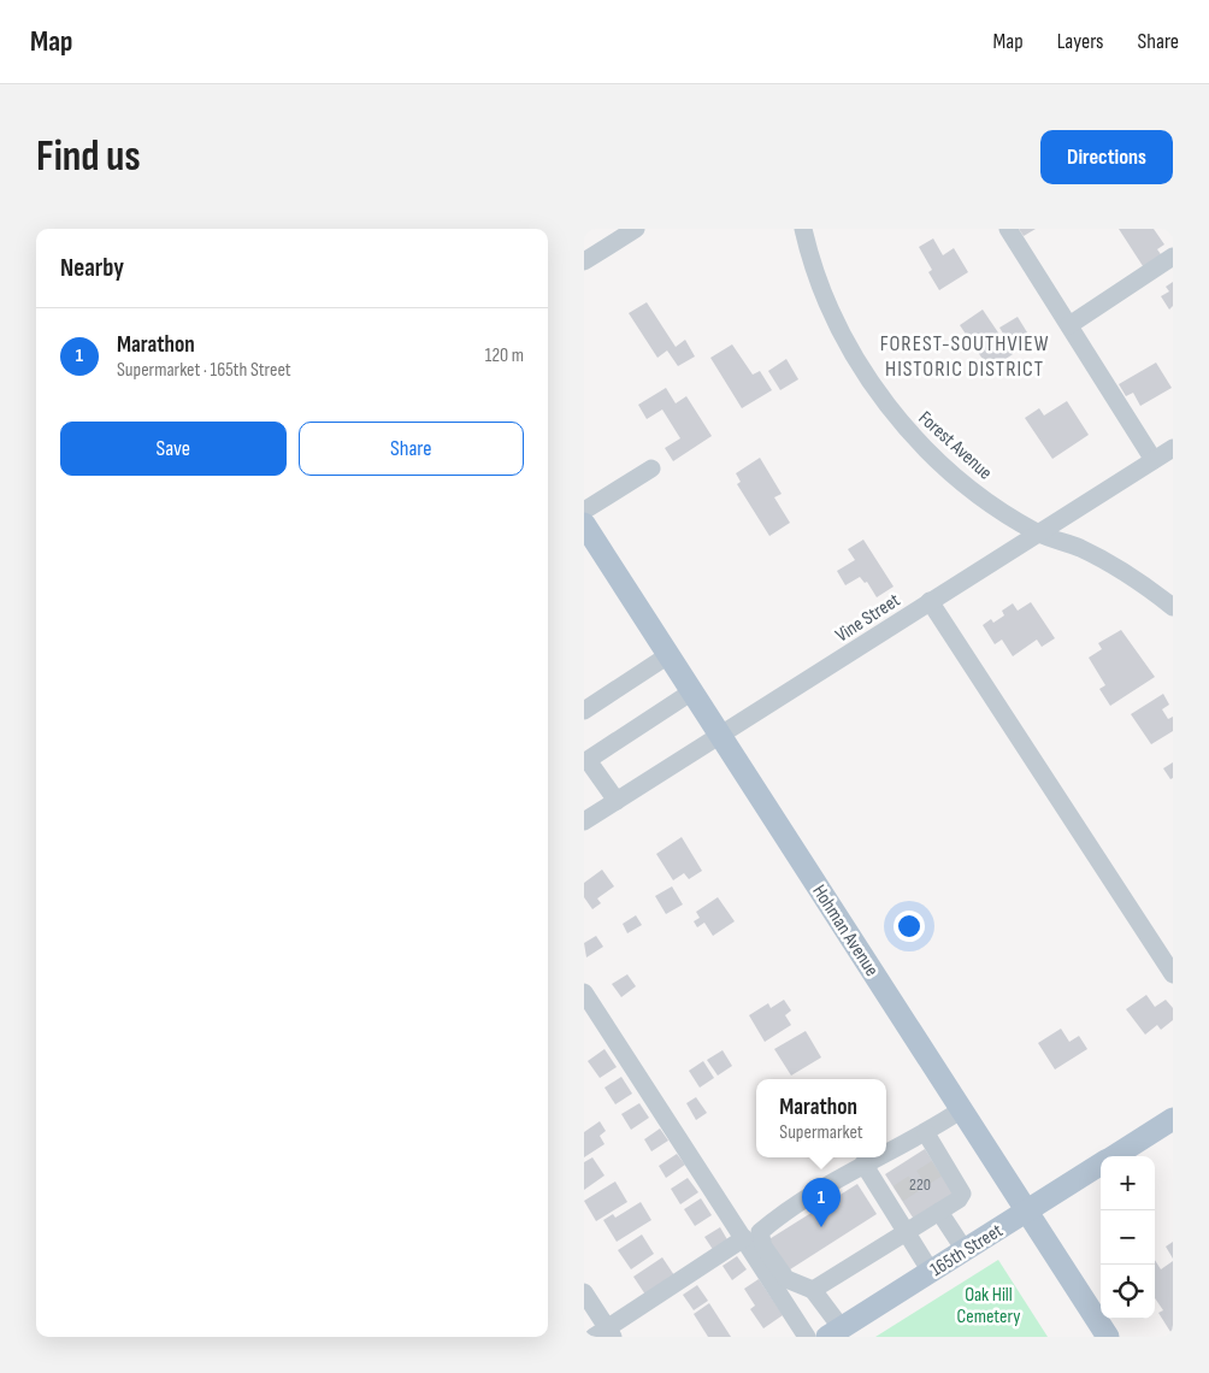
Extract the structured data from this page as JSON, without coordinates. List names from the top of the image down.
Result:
{
  "streets": {
    "main road": ["Hohman Avenue", "165th Street"],
    "street": ["Forest Avenue", "Vine Street"]
  },
  "crossings": [
    ["Forest Avenue", "Vine Street"],
    ["Vine Street", "Hohman Avenue"],
    ["Hohman Avenue", "165th Street"]
  ],
  "districts": ["FOREST-SOUTHVIEW HISTORIC DISTRICT"],
  "parks": ["Oak Hill Cemetery"],
  "house_numbers": ["220"],
  "page": {
    "header": "Map",
    "nav": ["Map", "Layers", "Share"],
    "buttons": [
      "Directions",
      ["Save", "Share"]
    ],
    "title": "Find us",
    "heading": "Nearby",
    "list": [
      {
        "mark": "1",
        "name": "Marathon",
        "note": "Supermarket · 165th Street",
        "value": "120 m"
      }
    ],
    "popup": ["Marathon", "Supermarket"],
    "map_buttons": ["+", "−"],
    "pins": "1"
  }
}
